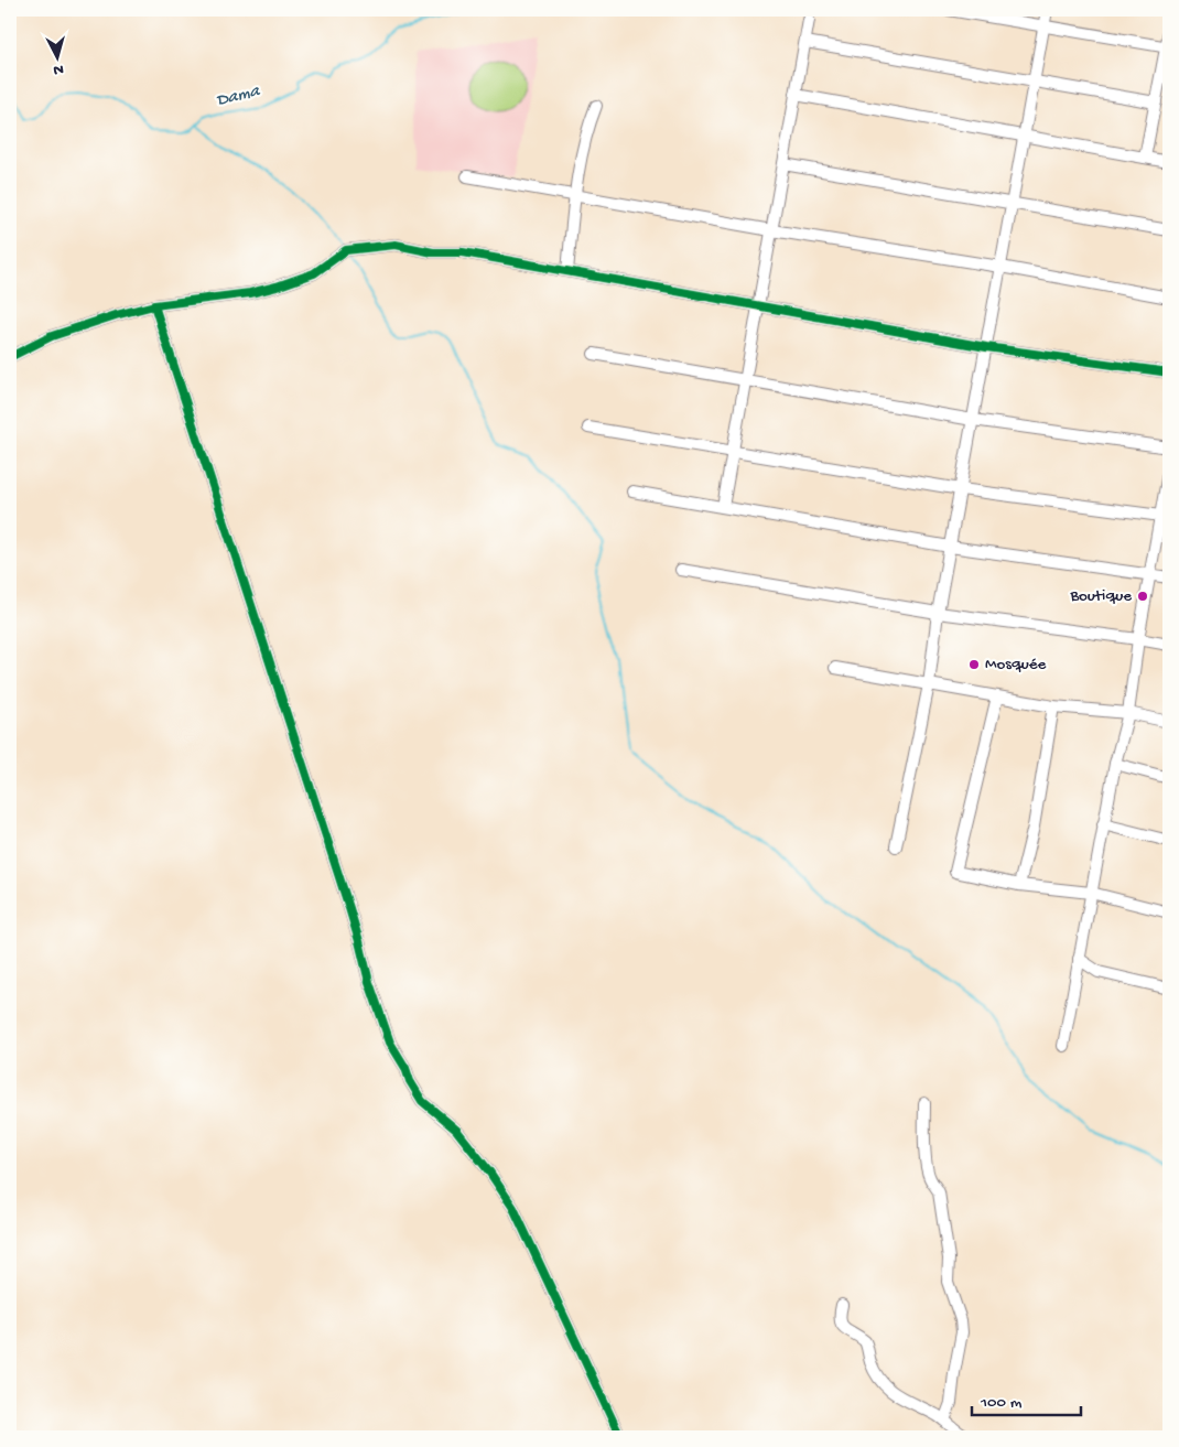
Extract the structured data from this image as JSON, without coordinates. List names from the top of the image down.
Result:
{
  "water": ["Dama"],
  "places": ["Boutique", "Mosquée"],
  "scale_bar": "100 m",
  "north": "bottom"
}
